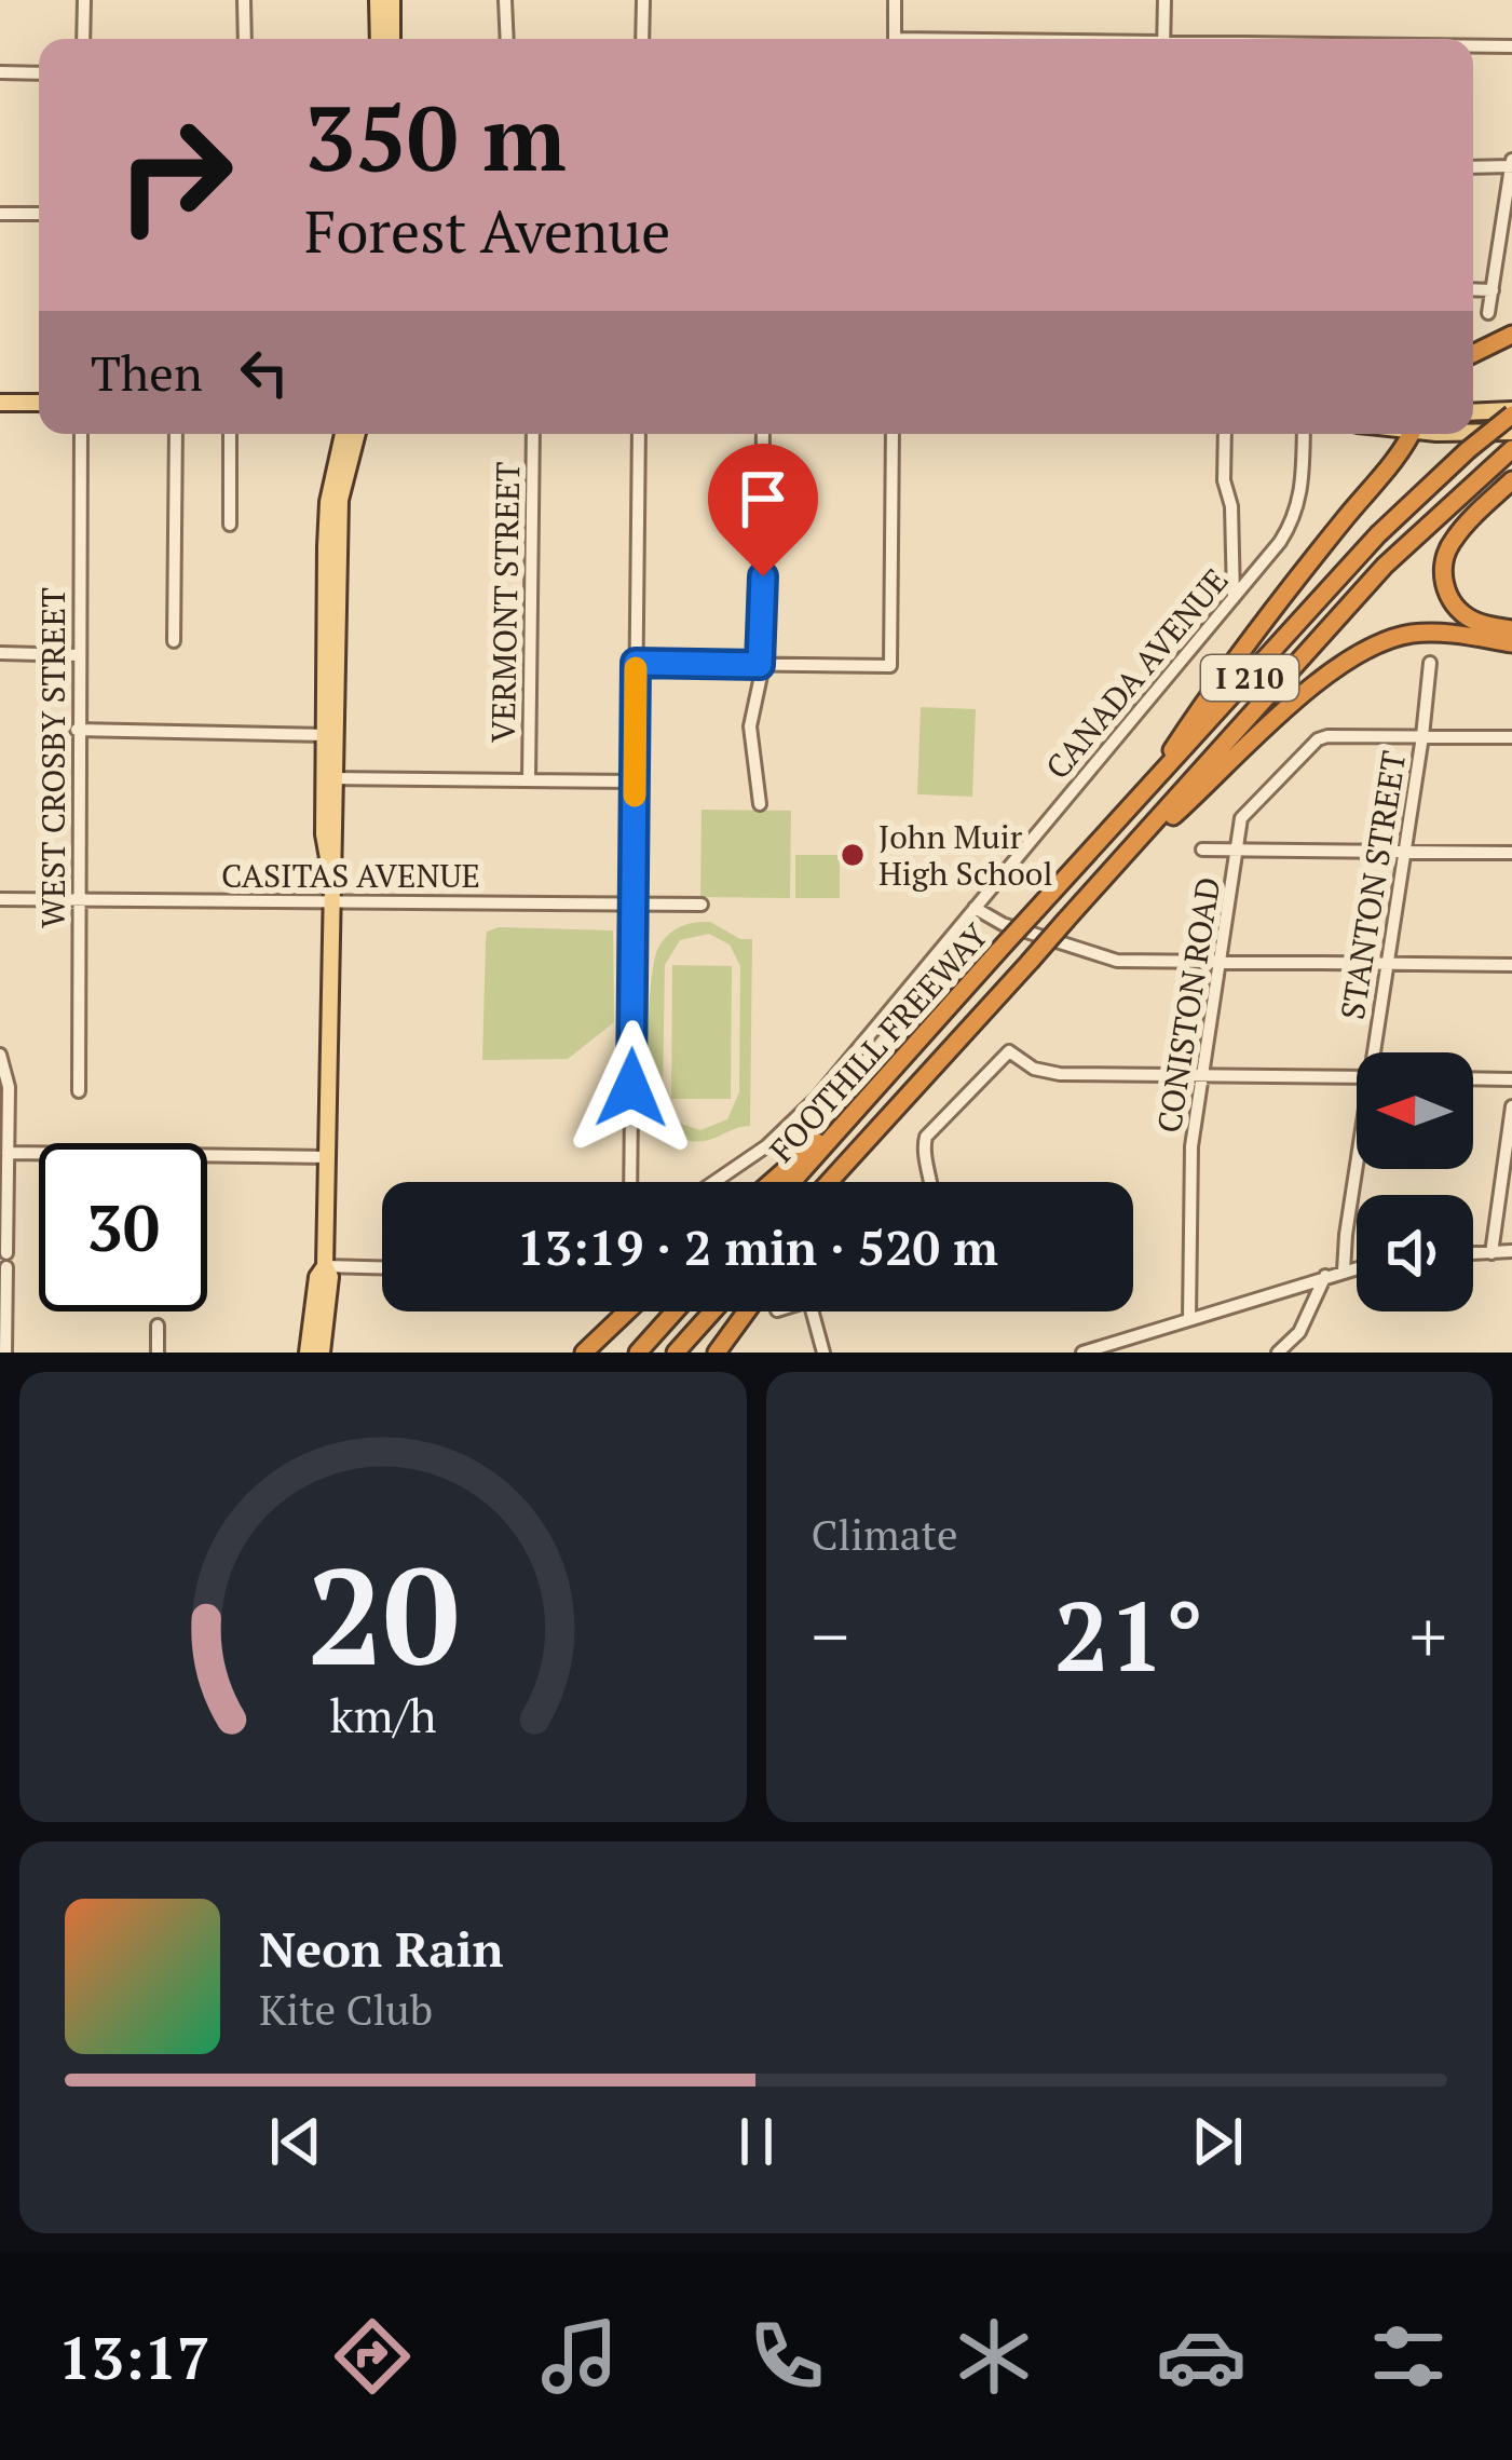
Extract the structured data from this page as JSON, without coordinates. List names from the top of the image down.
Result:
{
  "streets": {
    "highway": ["I 210", "FOOTHILL FREEWAY"],
    "street": [
      "VERMONT STREET",
      "CANADA AVENUE",
      "WEST CROSBY STREET",
      "CASITAS AVENUE",
      "STANTON STREET",
      "CONISTON ROAD"
    ]
  },
  "crossings": [
    ["WEST CROSBY STREET", "CASITAS AVENUE"],
    ["STANTON STREET", "CONISTON ROAD"]
  ],
  "places": ["John Muir High School"],
  "north": "left",
  "page": {
    "turn": ["350 m", "Forest Avenue"],
    "then": "Then",
    "limit": "30",
    "trip": "13:19 · 2 min · 520 m",
    "tile": "Climate",
    "heat": ["−", "21°", "+"],
    "song": ["Neon Rain", "Kite Club"],
    "tabs": "13:17",
    "gauge": ["20", "km/h"]
  }
}
